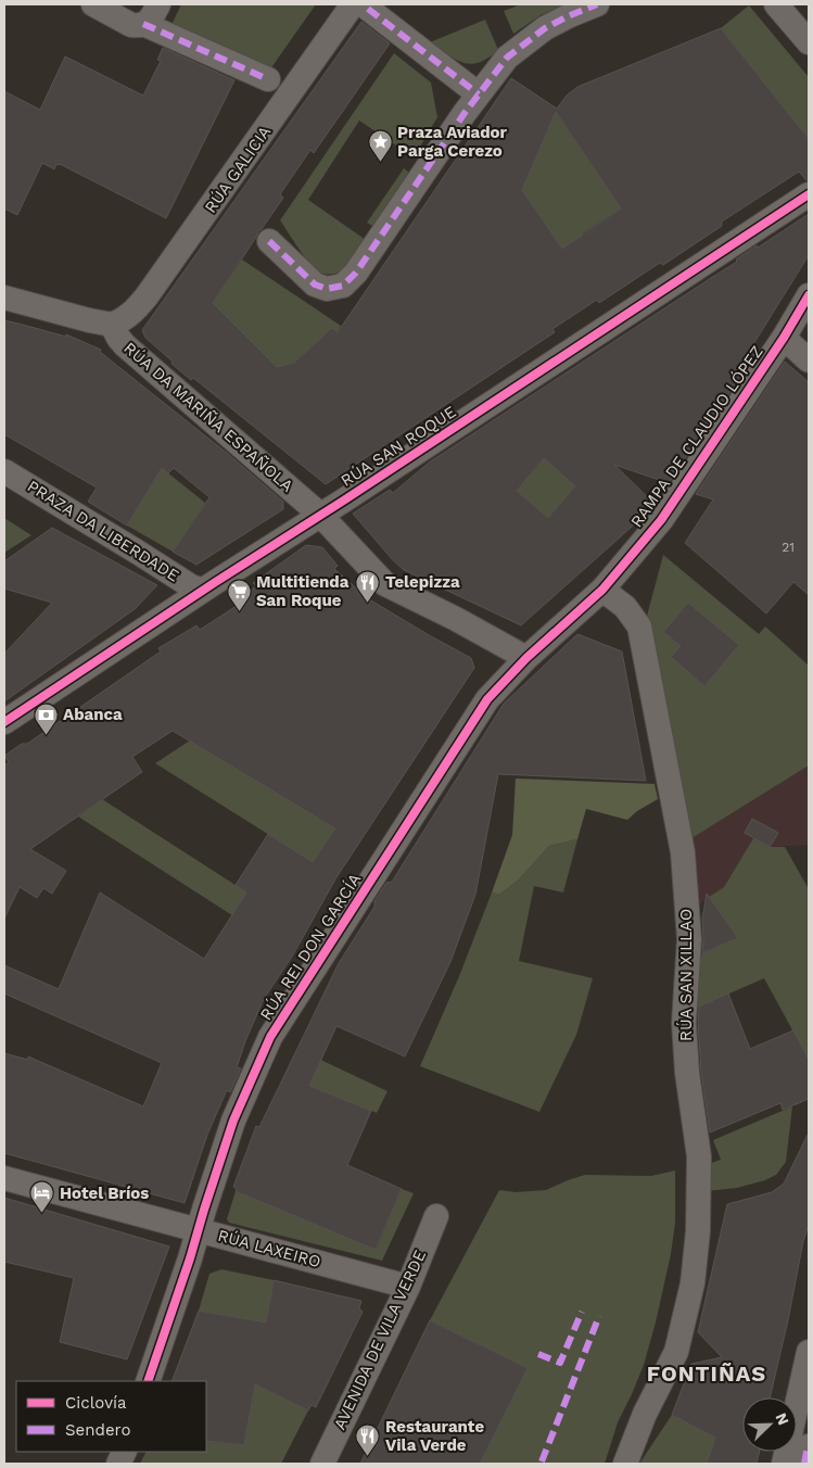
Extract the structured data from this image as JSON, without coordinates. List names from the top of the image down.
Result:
{
  "streets": {
    "street": [
      "RÚA GALICIA",
      "RÚA DA MARIÑA ESPAÑOLA",
      "RAMPA DE CLAUDIO LÓPEZ",
      "RÚA SAN ROQUE",
      "PRAZA DA LIBERDADE",
      "RÚA REI DON GARCÍA",
      "RÚA SAN XILLAO",
      "RÚA LAXEIRO",
      "AVENIDA DE VILA VERDE"
    ]
  },
  "crossings": [
    ["RÚA GALICIA", "RÚA DA MARIÑA ESPAÑOLA"],
    ["RÚA DA MARIÑA ESPAÑOLA", "RÚA SAN ROQUE"],
    ["RÚA DA MARIÑA ESPAÑOLA", "RÚA REI DON GARCÍA"],
    ["RAMPA DE CLAUDIO LÓPEZ", "RÚA REI DON GARCÍA"],
    ["RAMPA DE CLAUDIO LÓPEZ", "RÚA SAN XILLAO"],
    ["RÚA SAN ROQUE", "PRAZA DA LIBERDADE"],
    ["RÚA REI DON GARCÍA", "RÚA SAN XILLAO"],
    ["RÚA REI DON GARCÍA", "RÚA LAXEIRO"],
    ["RÚA LAXEIRO", "AVENIDA DE VILA VERDE"]
  ],
  "districts": ["FONTIÑAS"],
  "places": {
    "place": ["Praza Aviador Parga Cerezo"],
    "restaurant": ["Telepizza", "Restaurante Vila Verde"],
    "supermarket": ["Multitienda San Roque"],
    "bank": ["Abanca"],
    "hotel": ["Hotel Bríos"]
  },
  "house_numbers": ["21"],
  "legend": ["Ciclovía", "Sendero"],
  "north": "top right"
}
